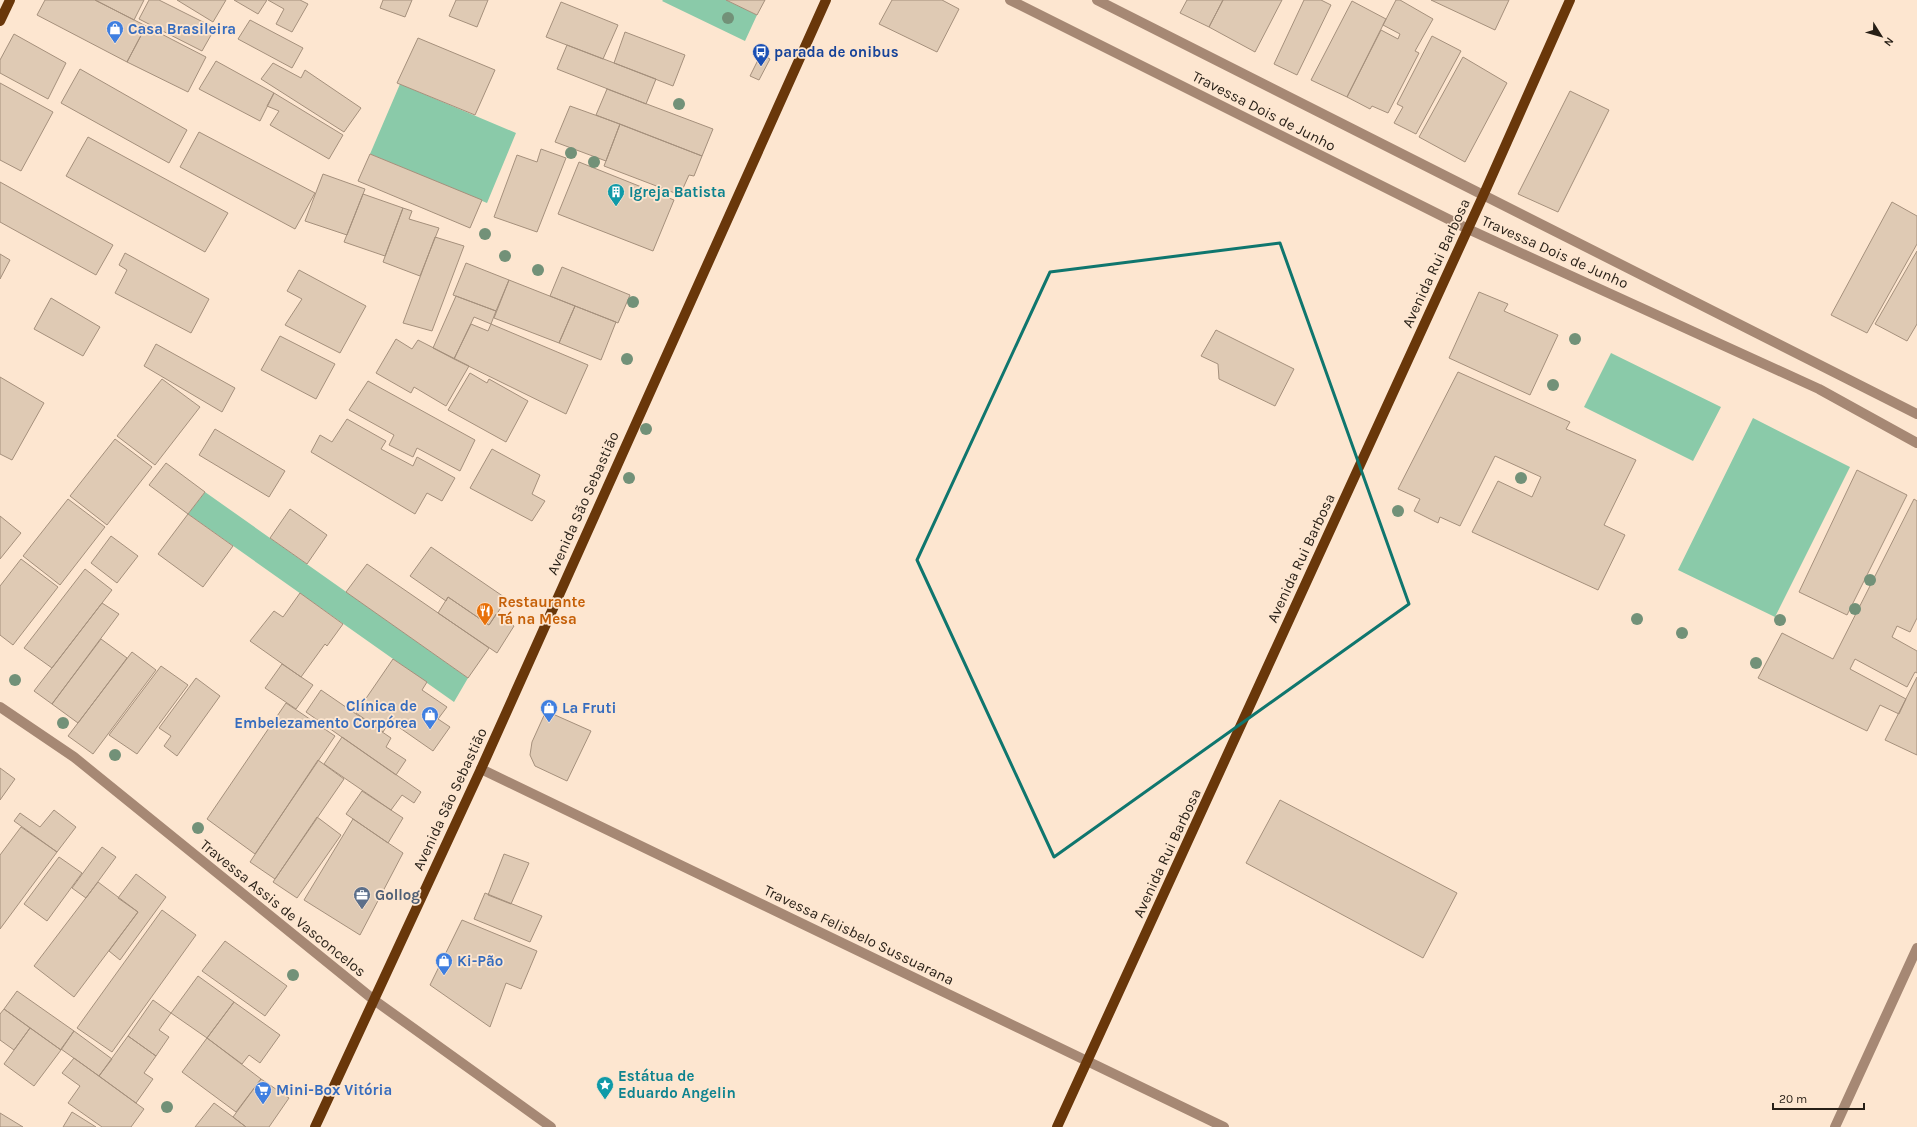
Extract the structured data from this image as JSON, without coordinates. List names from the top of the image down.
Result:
{
  "streets": {
    "main road": ["Avenida Rui Barbosa", "Avenida São Sebastião"],
    "street": ["Travessa Dois de Junho", "Travessa Assis de Vasconcelos", "Travessa Felisbelo Sussuarana"]
  },
  "crossings": [
    ["Travessa Dois de Junho", "Avenida Rui Barbosa"],
    ["Avenida Rui Barbosa", "Travessa Felisbelo Sussuarana"],
    ["Avenida São Sebastião", "Travessa Assis de Vasconcelos"],
    ["Avenida São Sebastião", "Travessa Felisbelo Sussuarana"]
  ],
  "places": {
    "shop": [
      "Casa Brasileira",
      "La Fruti",
      "Clínica de Embelezamento Corpórea",
      "Ki-Pão"
    ],
    "bus stop": ["parada de onibus"],
    "building": ["Igreja Batista"],
    "restaurant": ["Restaurante Tá na Mesa"],
    "office": ["Gollog"],
    "place": ["Estátua de Eduardo Angelin"],
    "supermarket": ["Mini-Box Vitória"]
  },
  "scale_bar": "20 m",
  "north": "bottom right"
}
